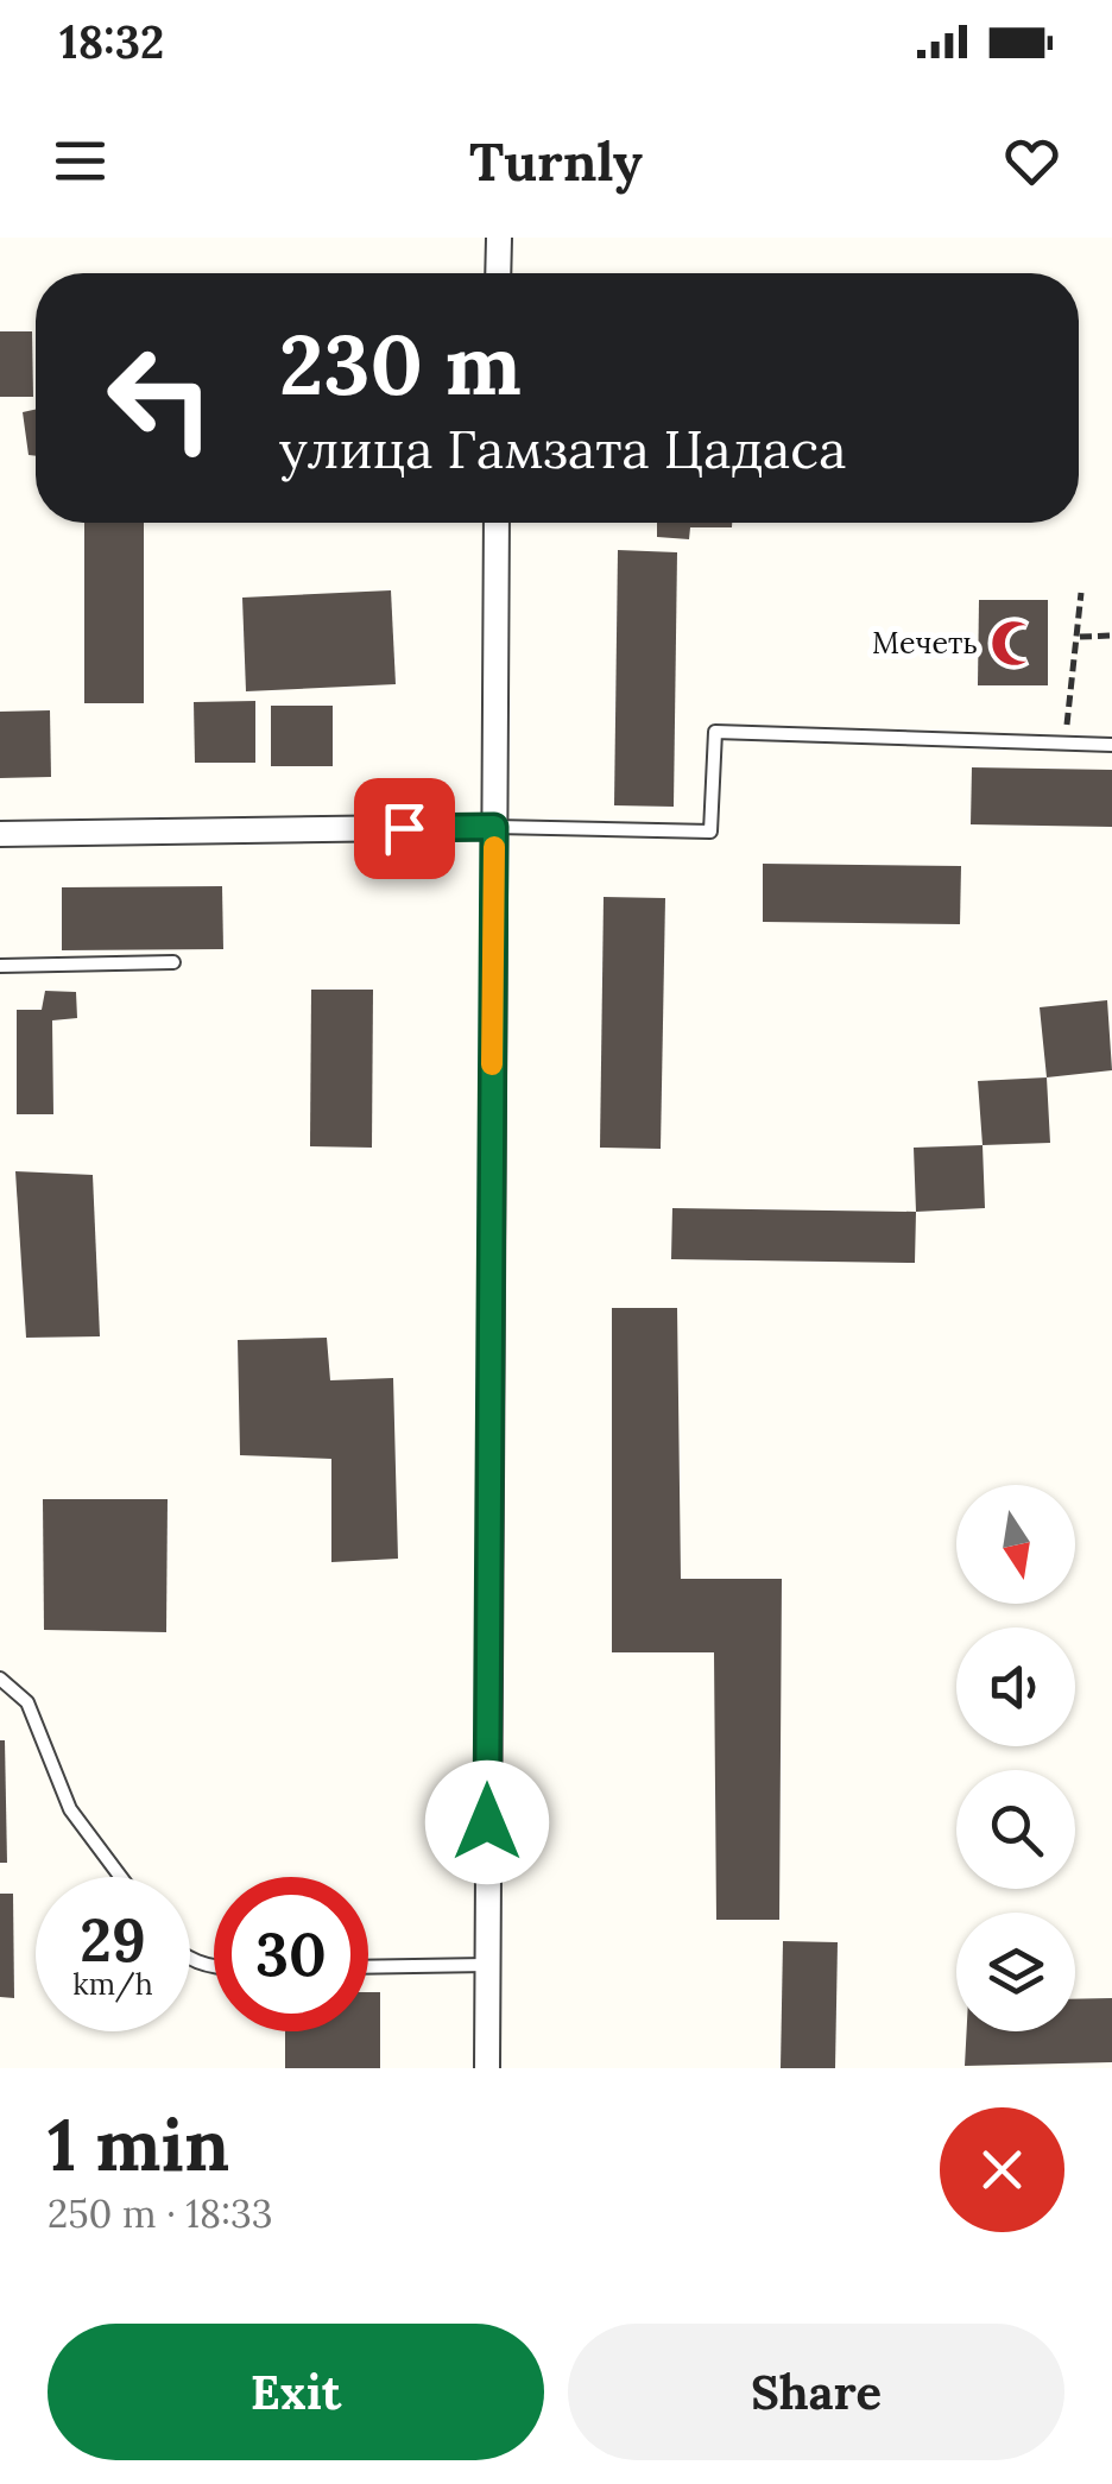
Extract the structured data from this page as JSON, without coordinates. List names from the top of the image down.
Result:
{
  "places": {
    "mosque": ["Мечеть"]
  },
  "north": "bottom",
  "page": {
    "status": "18:32",
    "header": "Turnly",
    "turn": ["230 m", "улица Гамзата Цадаса"],
    "speed": "29 km/h",
    "limit": "30",
    "heading": ["1 min", "250 m · 18:33"],
    "buttons": ["Exit", "Share"]
  }
}
